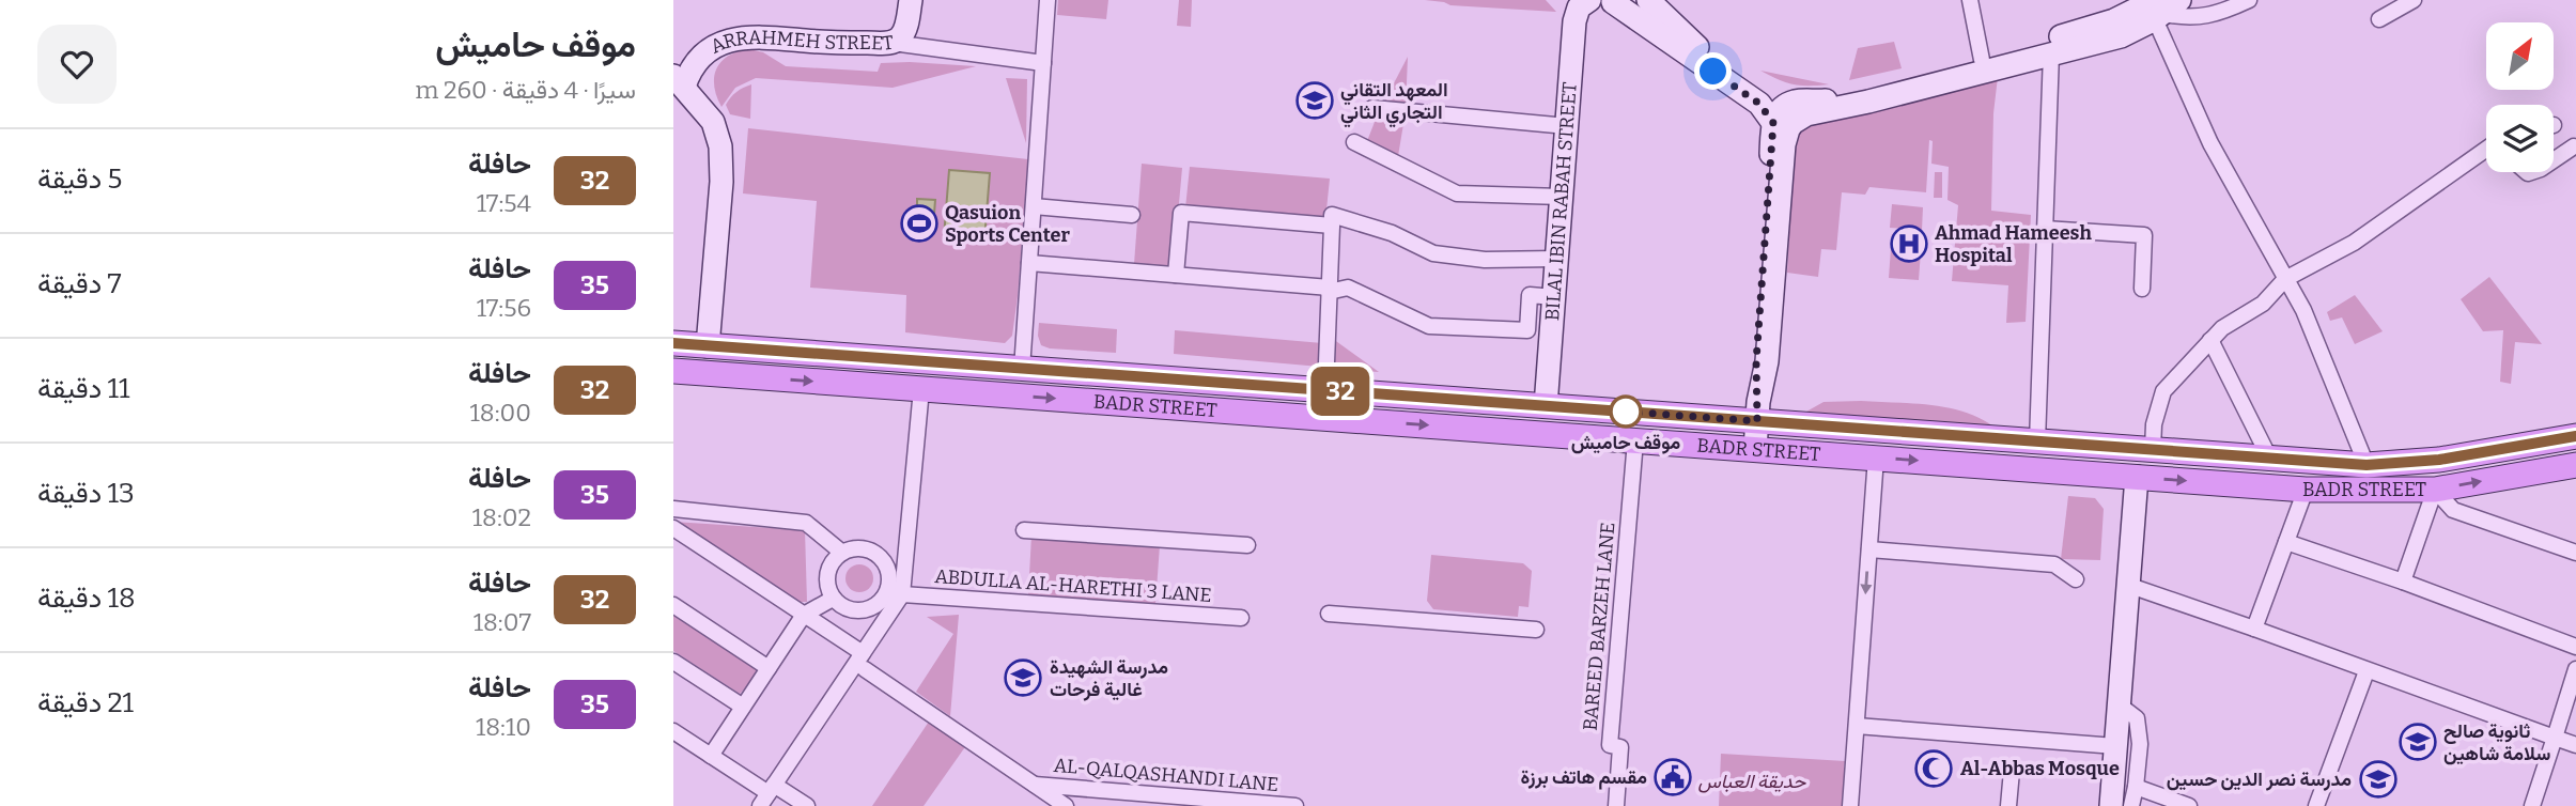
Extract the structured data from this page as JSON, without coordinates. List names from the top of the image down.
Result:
{
  "streets": {
    "main road": ["ARRAHMEH STREET", "BILAL IBIN RABAH STREET", "BADR STREET"],
    "street": ["ABDULLA AL-HARETHI 3 LANE", "BAREED BARZEH LANE", "AL-QALQASHANDI LANE"]
  },
  "crossings": [
    ["BILAL IBIN RABAH STREET", "BADR STREET"],
    ["BADR STREET", "BAREED BARZEH LANE"]
  ],
  "parks": ["حديقة العباس"],
  "places": {
    "school or university": [
      "المعهد التقاني التجاري الثاني",
      "مدرسة الشهيدة غالية فرحات",
      "ثانوية صالح سلامة شاهين",
      "مدرسة نصر الدين حسين"
    ],
    "sports": ["Qasuion Sports Center"],
    "hospital": ["Ahmad Hameesh Hospital"],
    "other": ["موقف حاميش"],
    "mosque": ["Al-Abbas Mosque"],
    "public building": ["مقسم هاتف برزة"]
  },
  "lines": ["bus line 32"],
  "north": "top right",
  "page": {
    "on_map": "32",
    "heading": ["موقف حاميش", "سيرًا · 4 دقيقة · 260 m"],
    "list": [
      {
        "mark": "32",
        "name": "حافلة",
        "note": "17:54",
        "value": "5 دقيقة"
      },
      {
        "mark": "35",
        "name": "حافلة",
        "note": "17:56",
        "value": "7 دقيقة"
      },
      {
        "mark": "32",
        "name": "حافلة",
        "note": "18:00",
        "value": "11 دقيقة"
      },
      {
        "mark": "35",
        "name": "حافلة",
        "note": "18:02",
        "value": "13 دقيقة"
      },
      {
        "mark": "32",
        "name": "حافلة",
        "note": "18:07",
        "value": "18 دقيقة"
      },
      {
        "mark": "35",
        "name": "حافلة",
        "note": "18:10",
        "value": "21 دقيقة"
      }
    ]
  }
}
